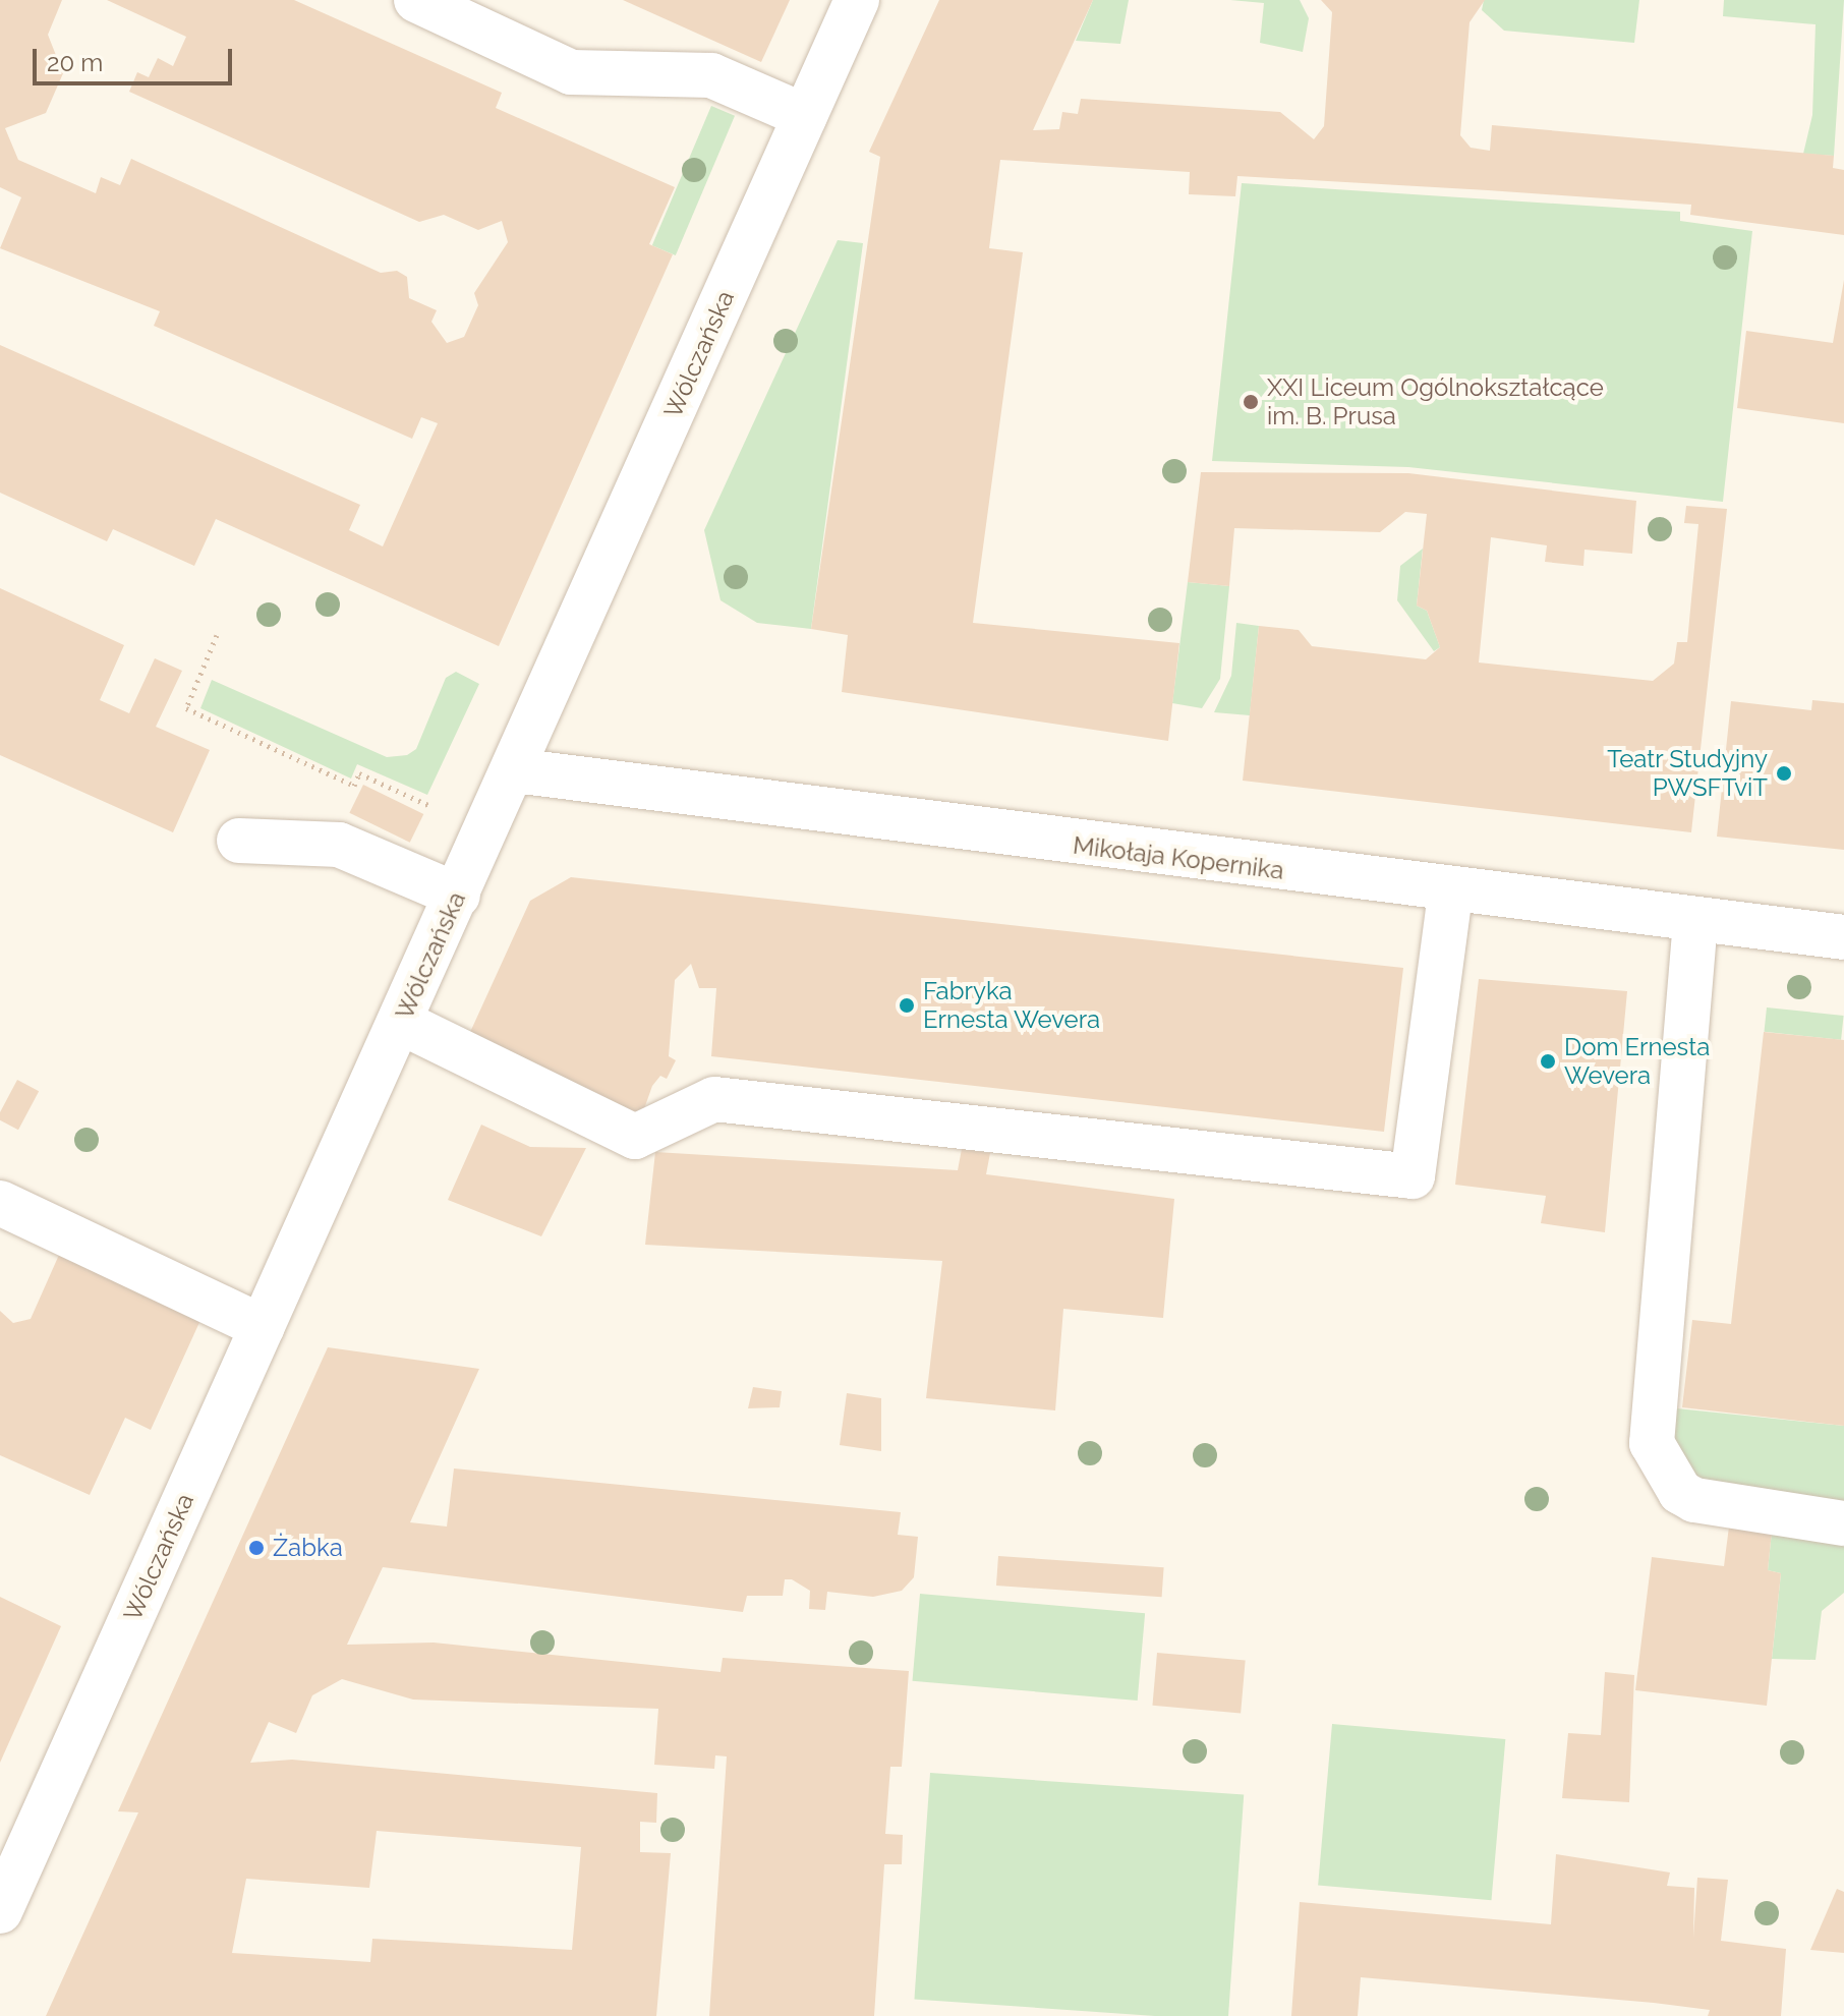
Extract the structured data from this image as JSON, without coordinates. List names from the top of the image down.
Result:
{
  "streets": {
    "street": ["Wólczańska", "Mikołaja Kopernika"]
  },
  "crossings": [
    ["Wólczańska", "Mikołaja Kopernika"]
  ],
  "places": [
    "XXI Liceum Ogólnokształcące im. B. Prusa",
    "Teatr Studyjny PWSFTviT",
    "Fabryka Ernesta Wevera",
    "Dom Ernesta Wevera",
    "Żabka"
  ],
  "scale_bar": "20 m"
}
